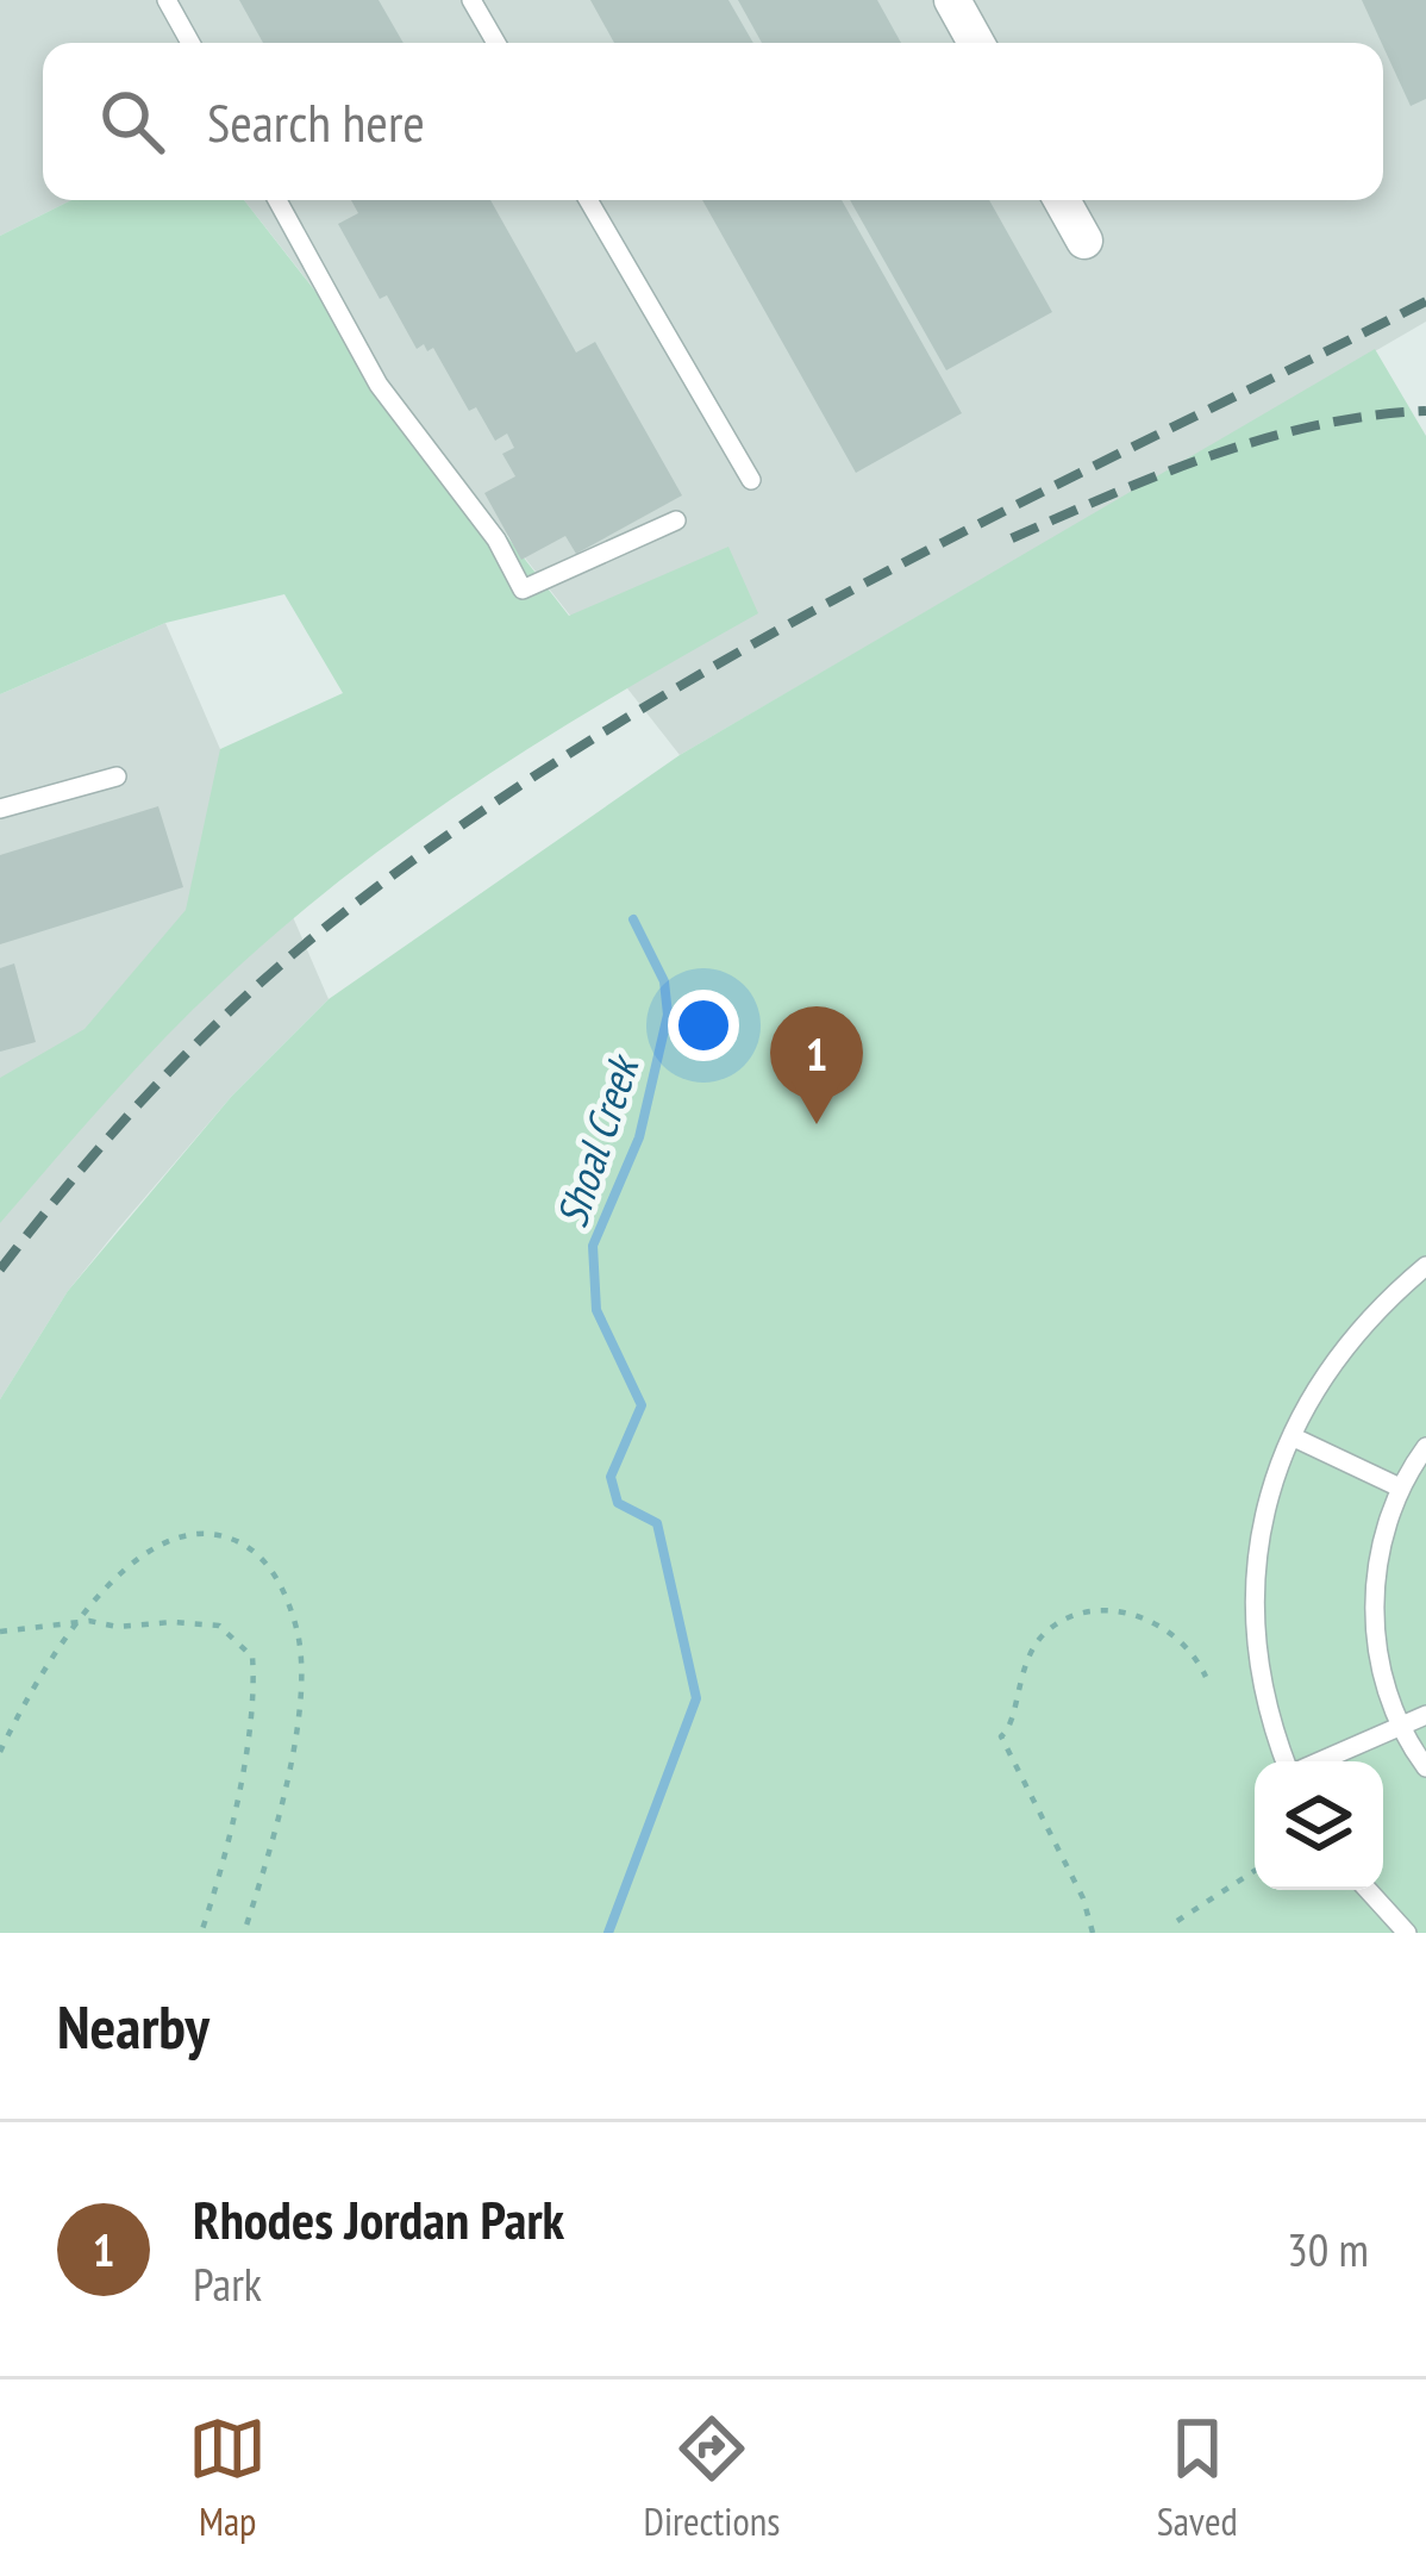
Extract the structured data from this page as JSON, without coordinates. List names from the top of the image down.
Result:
{
  "water": ["Shoal Creek"],
  "page": {
    "search": "Search here",
    "pins": "1",
    "heading": "Nearby",
    "list": [
      {
        "mark": "1",
        "name": "Rhodes Jordan Park",
        "note": "Park",
        "value": "30 m"
      }
    ],
    "nav": ["Map", "Directions", "Saved"]
  }
}
